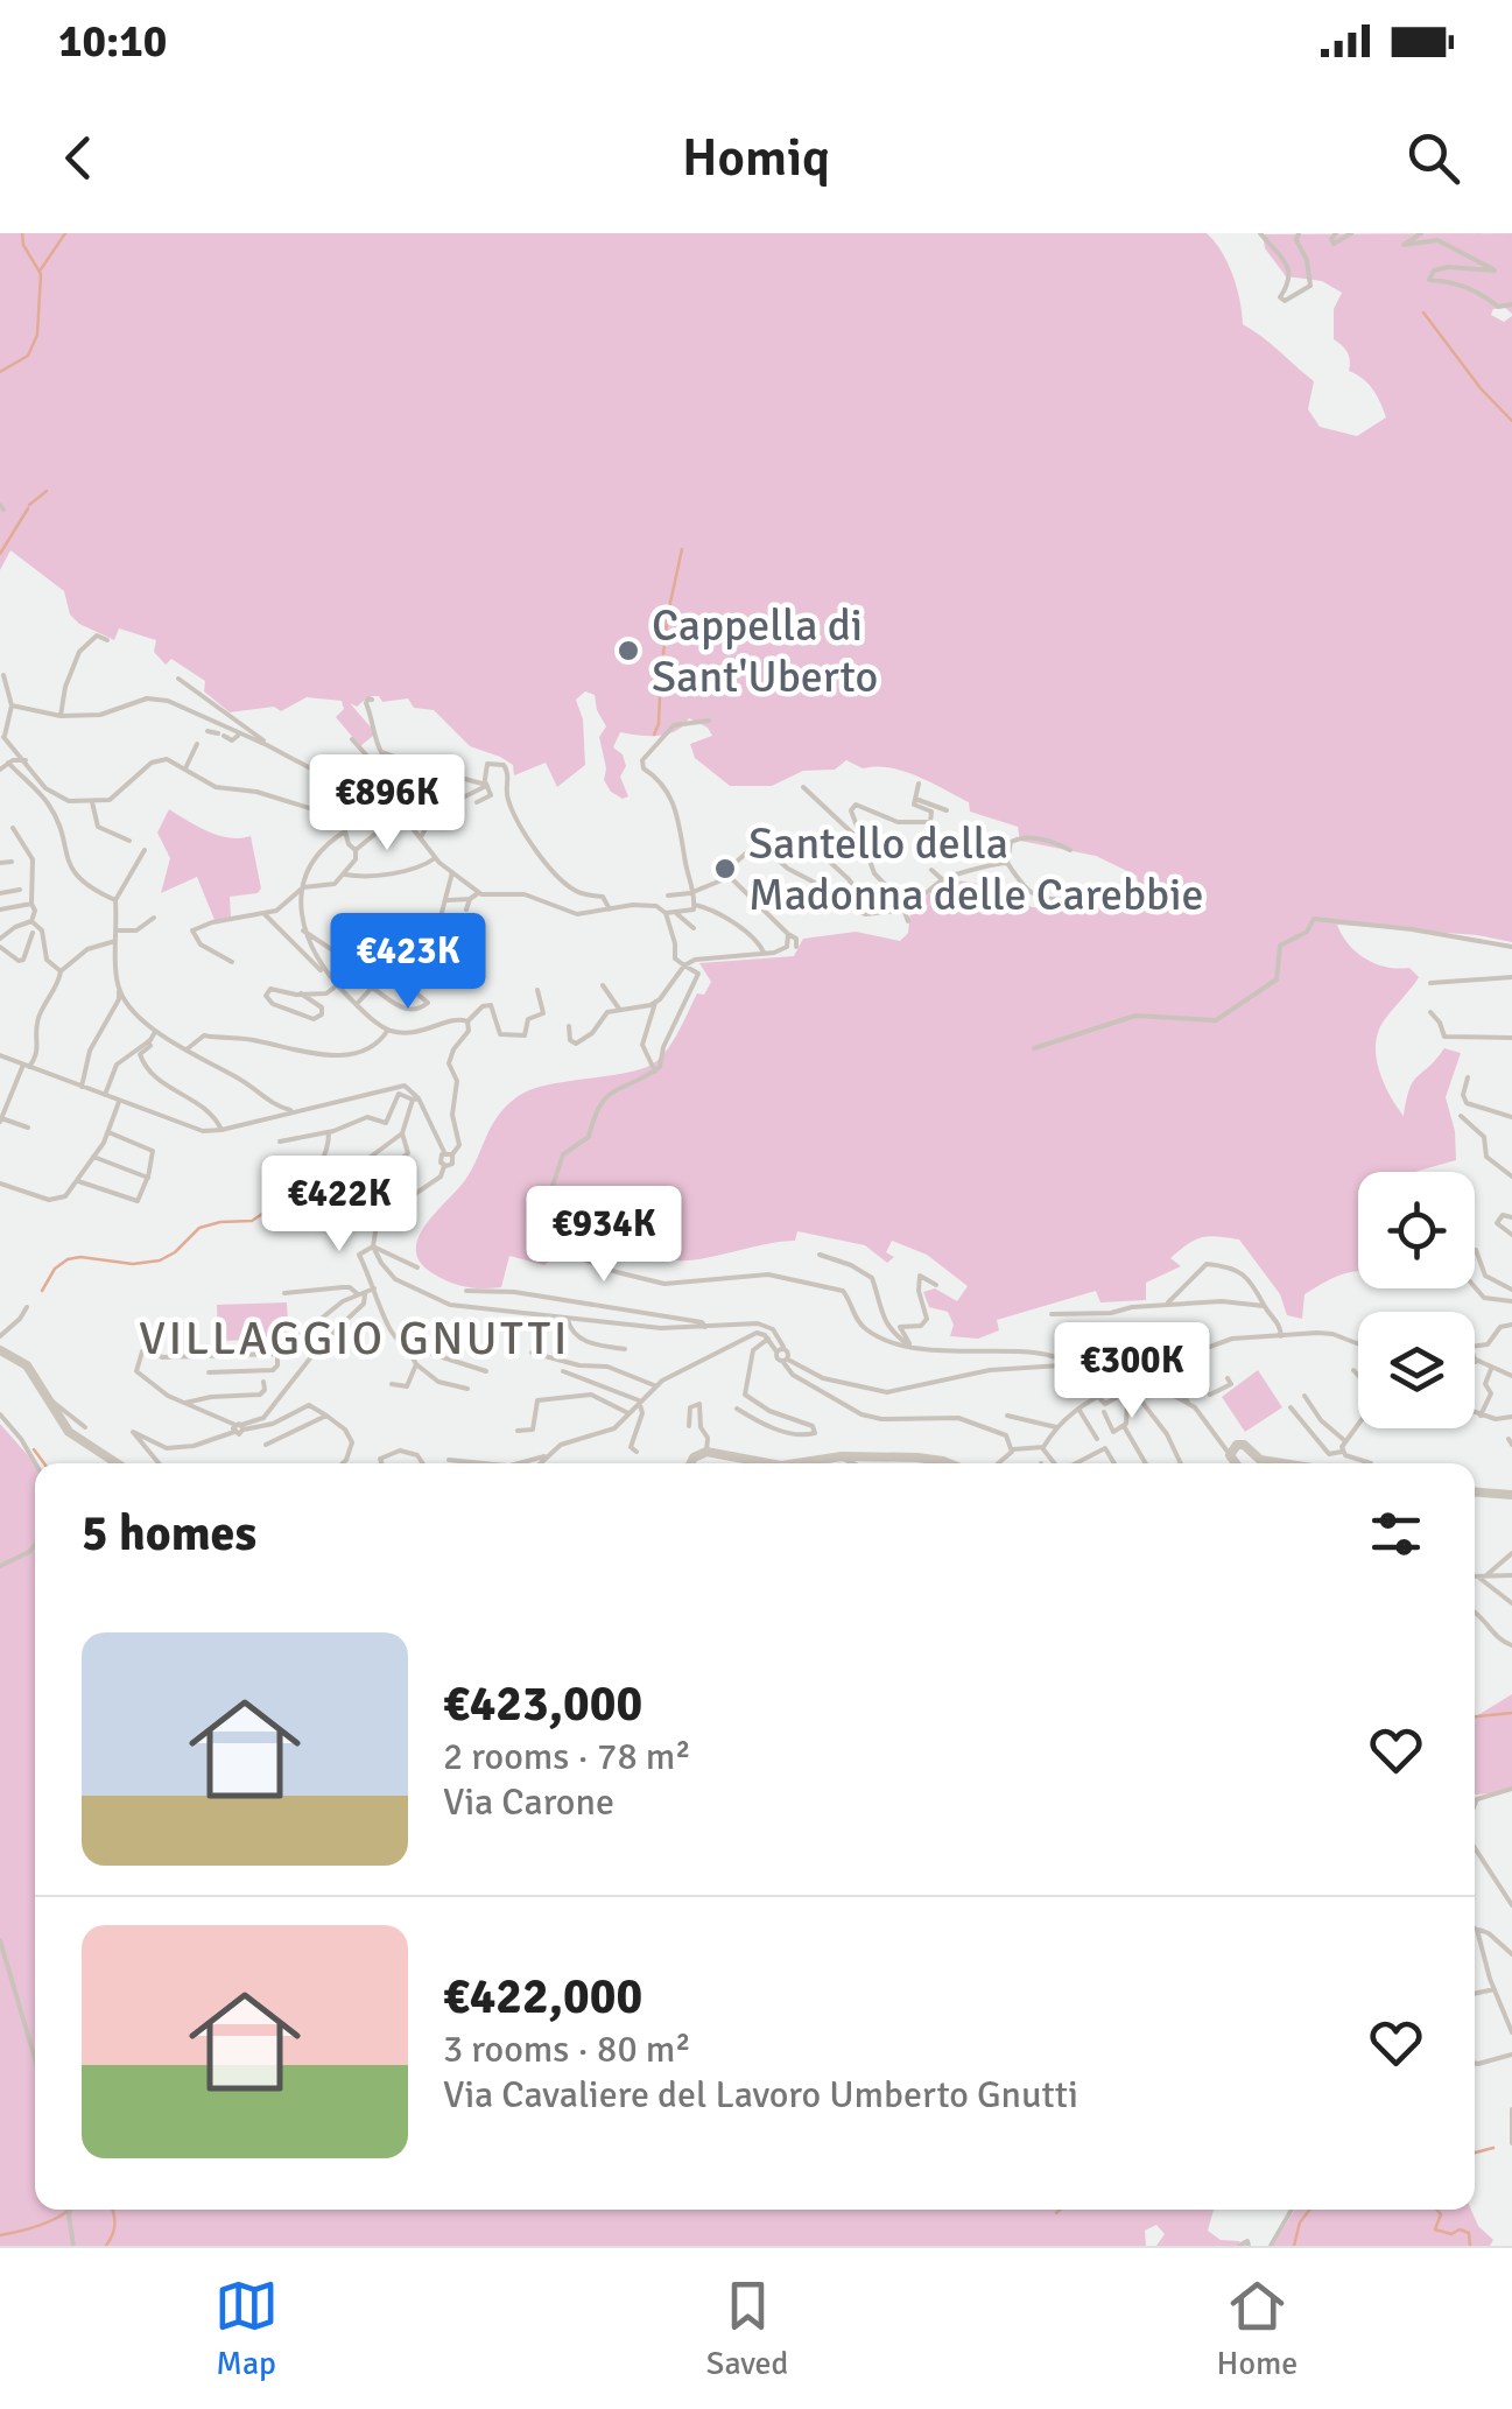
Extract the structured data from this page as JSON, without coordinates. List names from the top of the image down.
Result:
{
  "districts": ["VILLAGGIO GNUTTI"],
  "places": ["Cappella di Sant'Uberto", "Santello della Madonna delle Carebbie"],
  "page": {
    "status": "10:10",
    "header": "Homiq",
    "price": [
      "€896K",
      "€423K",
      "€422K",
      "€934K",
      "€300K"
    ],
    "heading": "5 homes",
    "list": [
      {
        "name": "€423,000",
        "note": "2 rooms · 78 m² · Via Carone"
      },
      {
        "name": "€422,000",
        "note": "3 rooms · 80 m² · Via Cavaliere del Lavoro Umberto Gnutti"
      }
    ],
    "tabs": ["Map", "Saved", "Home"]
  }
}
